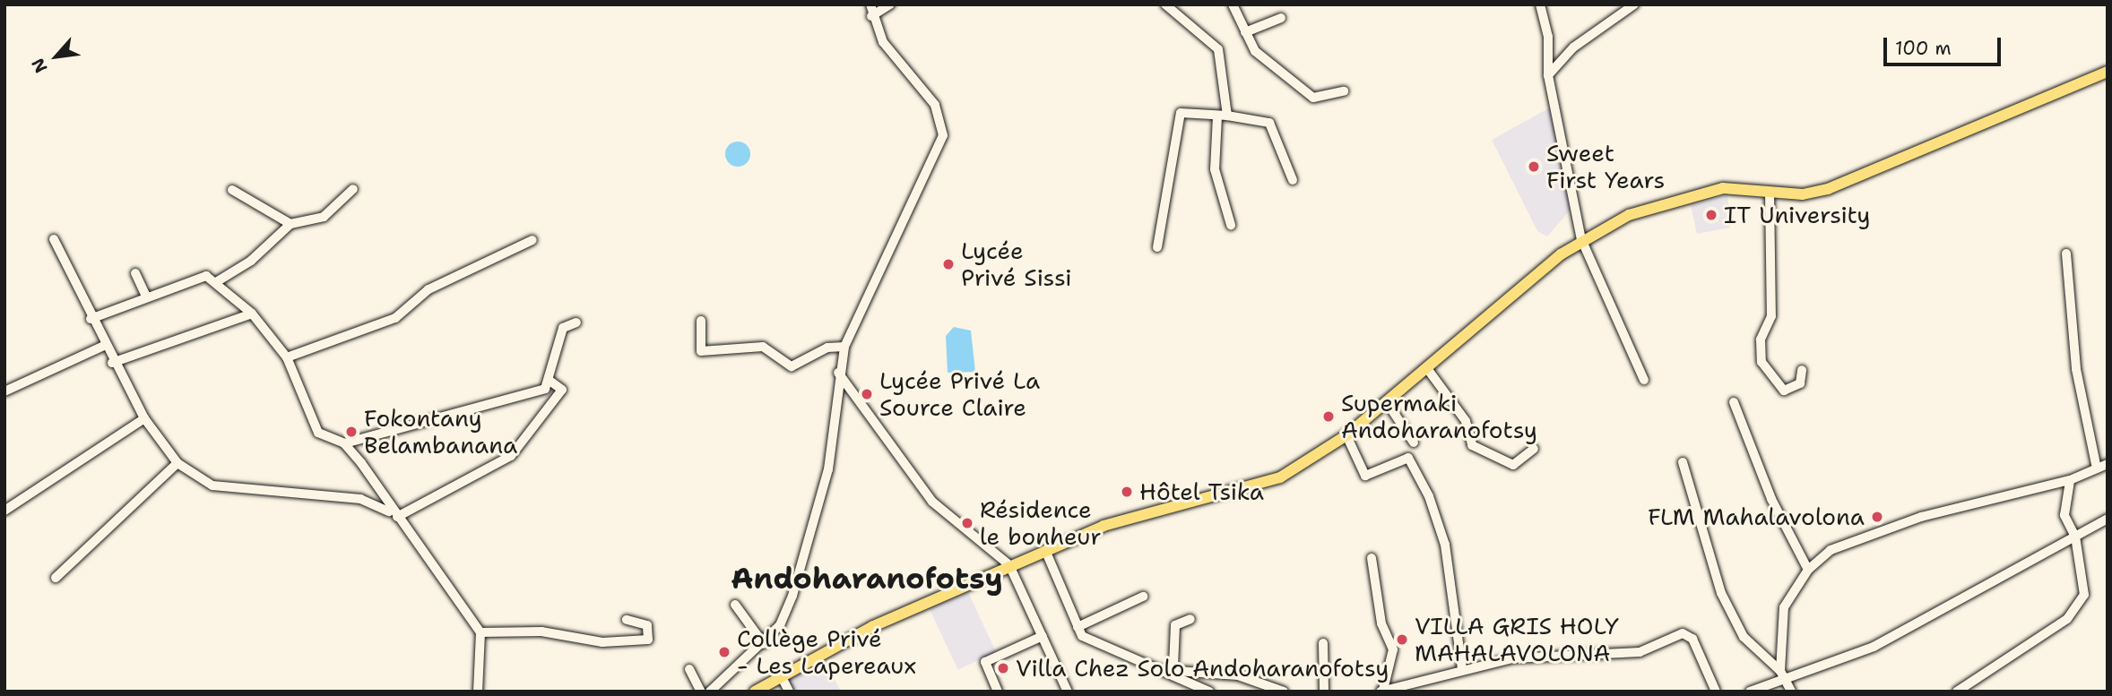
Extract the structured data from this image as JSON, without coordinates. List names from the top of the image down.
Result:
{
  "districts": ["Andoharanofotsy"],
  "places": [
    "Sweet First Years",
    "IT University",
    "Lycée Privé Sissi",
    "Lycée Privé La Source Claire",
    "Supermaki Andoharanofotsy",
    "Fokontany Belambanana",
    "Hôtel Tsika",
    "FLM Mahalavolona",
    "Résidence le bonheur",
    "VILLA GRIS HOLY MAHALAVOLONA",
    "Collège Privé - Les Lapereaux",
    "Villa Chez Solo Andoharanofotsy"
  ],
  "scale_bar": "100 m",
  "north": "bottom left"
}
